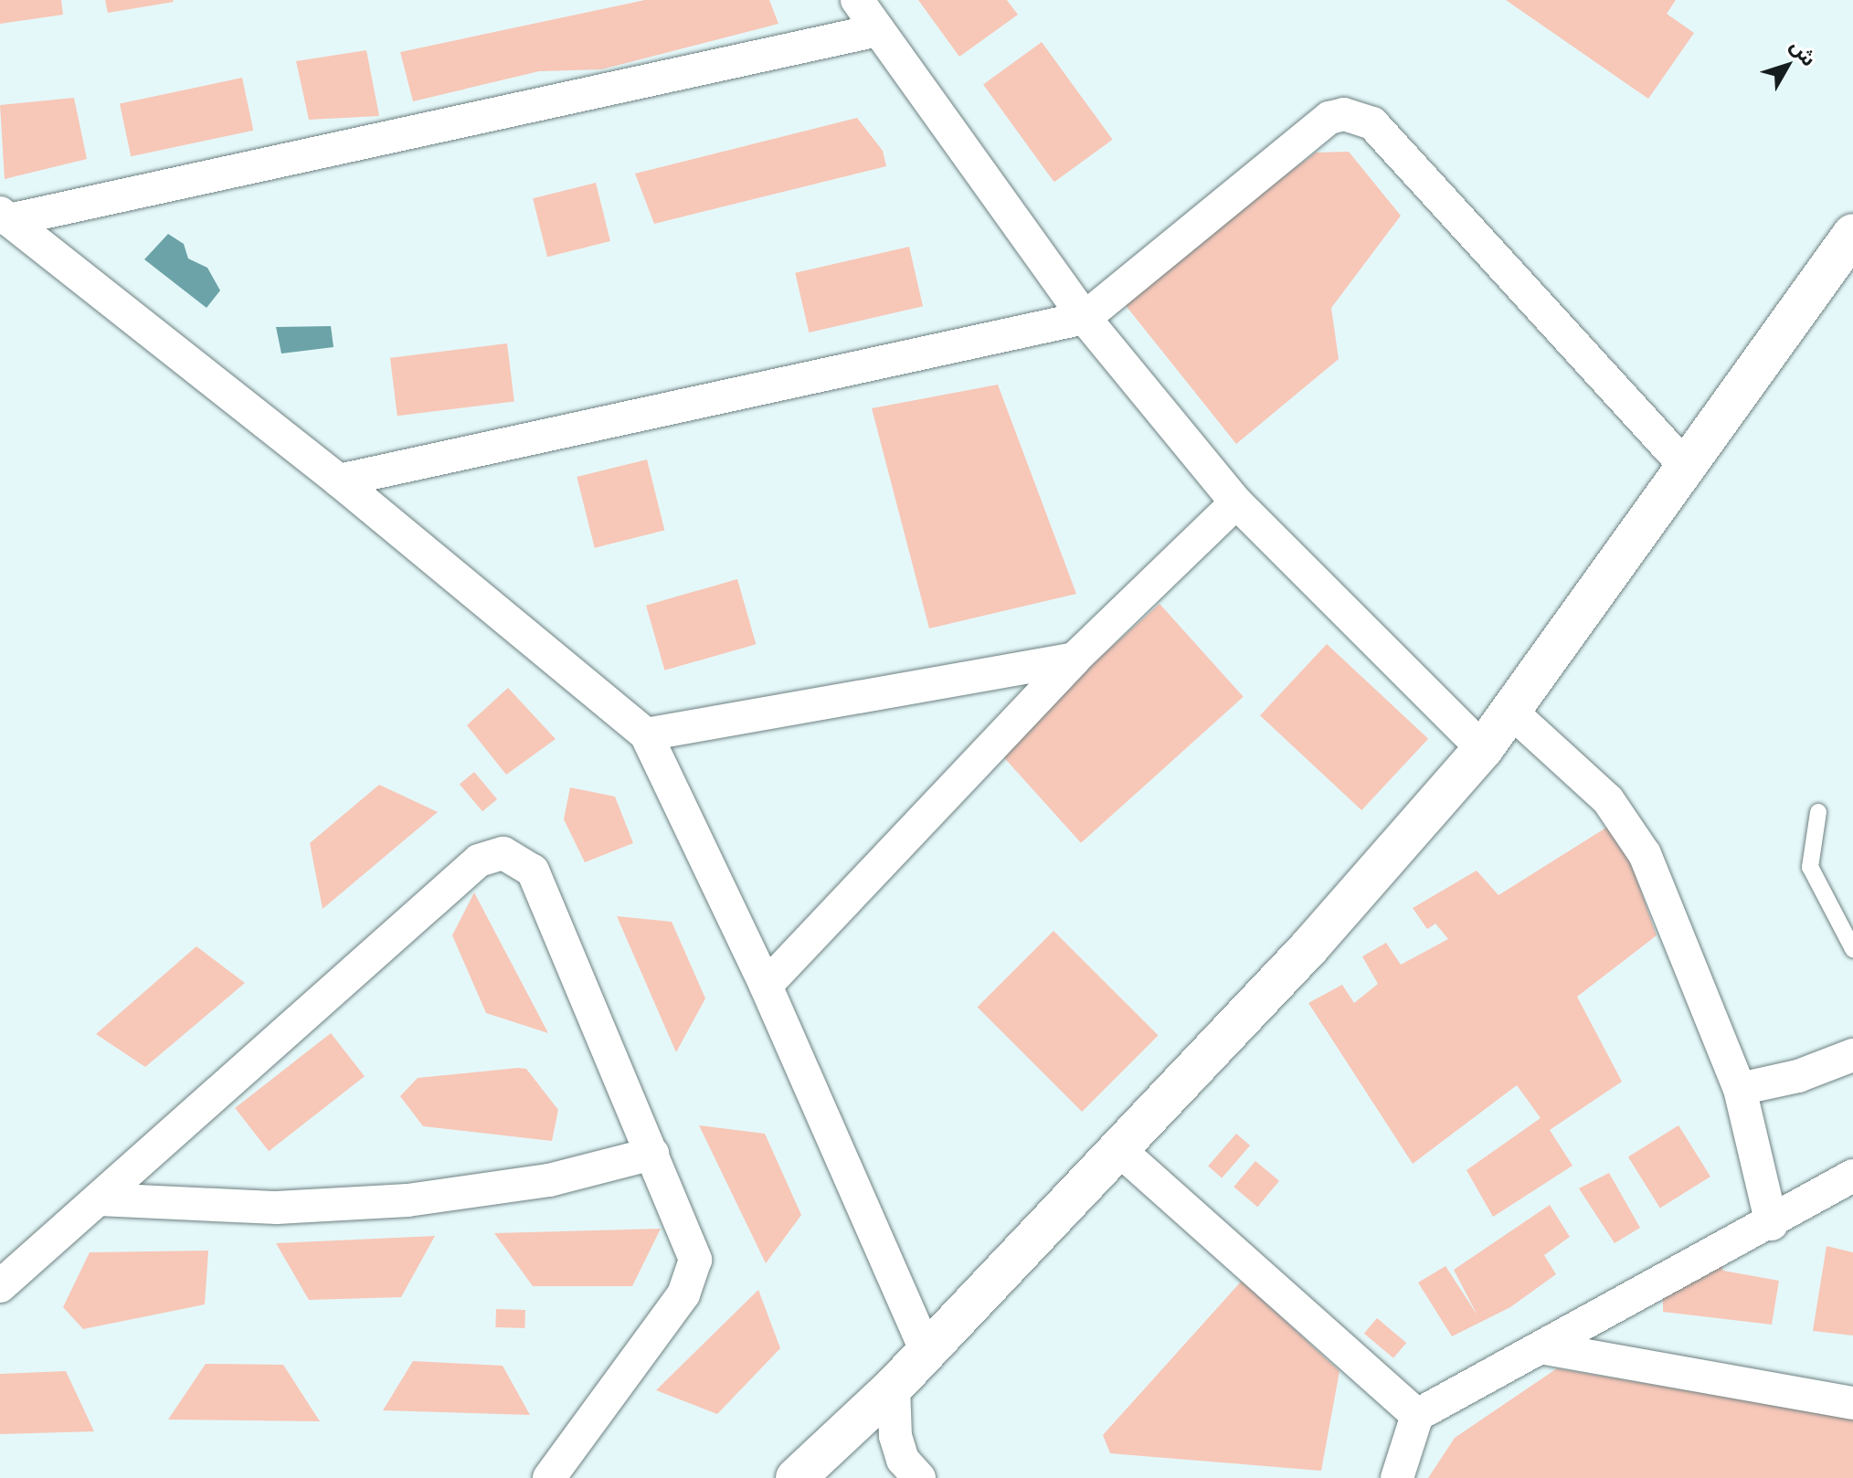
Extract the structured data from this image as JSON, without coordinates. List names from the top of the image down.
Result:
{
  "north": "top right"
}
